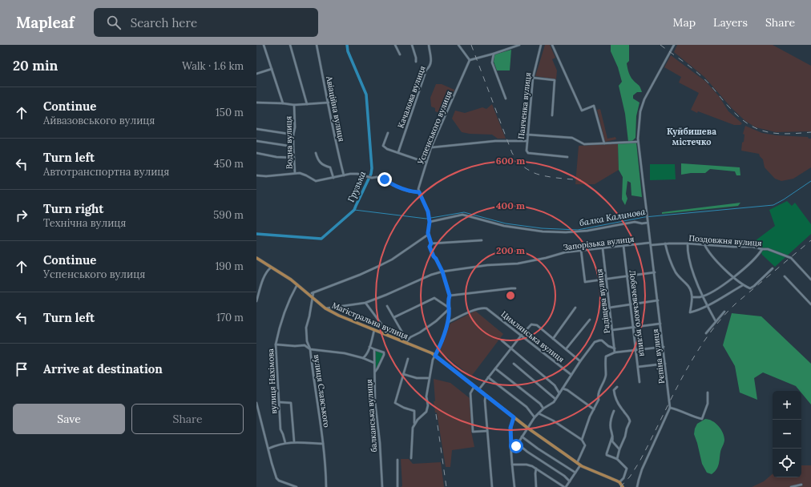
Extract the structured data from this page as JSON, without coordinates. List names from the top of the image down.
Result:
{
  "streets": {
    "main road": ["Магістральна вулиця"],
    "street": [
      "Качалова вулиця",
      "Панченка вулиця",
      "Авіаційна вулиця",
      "Успенського вулиця",
      "Водна вулиця",
      "Поздовжня вулиця",
      "Запорізька вулиця",
      "Радіщева вулиця",
      "Лобачевського вулиця",
      "Цимлянська вулиця",
      "Рєпіна вулиця",
      "вулиця Нахімова",
      "вулиця Славського",
      "балканська вулиця"
    ]
  },
  "crossings": [
    ["Авіаційна вулиця", "Водна вулиця"],
    ["Успенського вулиця", "Водна вулиця"],
    ["Поздовжня вулиця", "Рєпіна вулиця"],
    ["Запорізька вулиця", "Радіщева вулиця"],
    ["Запорізька вулиця", "Лобачевського вулиця"],
    ["Запорізька вулиця", "Магістральна вулиця"],
    ["Запорізька вулиця", "Рєпіна вулиця"],
    ["Магістральна вулиця", "вулиця Нахімова"],
    ["Магістральна вулиця", "вулиця Славського"]
  ],
  "districts": ["Куйбишева містечко"],
  "water": ["Грузька", "балка Калинова"],
  "page": {
    "header": "Mapleaf",
    "search": "Search here",
    "nav": ["Map", "Layers", "Share"],
    "heading": ["20 min", "Walk · 1.6 km"],
    "list": [
      ["Continue", "Айвазовського вулиця", "150 m"],
      ["Turn left", "Автотранспортна вулиця", "450 m"],
      ["Turn right", "Технічна вулиця", "590 m"],
      ["Continue", "Успенського вулиця", "190 m"],
      ["Turn left", "170 m"],
      "Arrive at destination"
    ],
    "map_buttons": ["+", "−"],
    "buttons": ["Save", "Share"]
  },
  "rings": ["600 m", "400 m", "200 m"]
}
